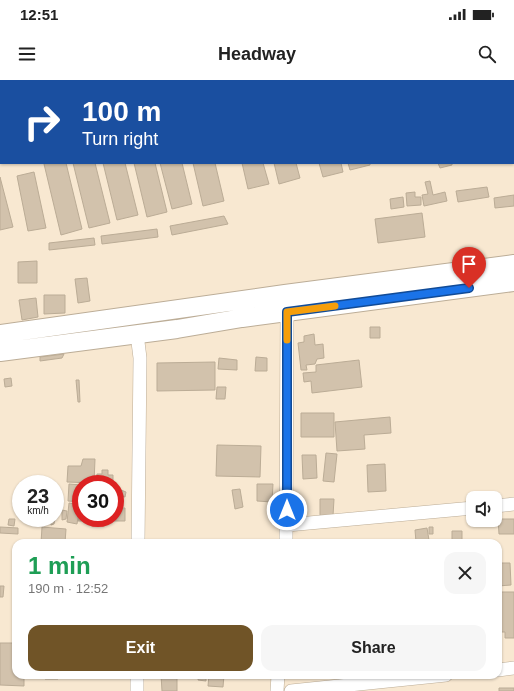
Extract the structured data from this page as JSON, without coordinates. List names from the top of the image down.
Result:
{
  "page": {
    "status": "12:51",
    "header": "Headway",
    "turn": ["100 m", "Turn right"],
    "speed": "23 km/h",
    "limit": "30",
    "heading": ["1 min", "190 m · 12:52"],
    "buttons": ["Exit", "Share"]
  }
}
